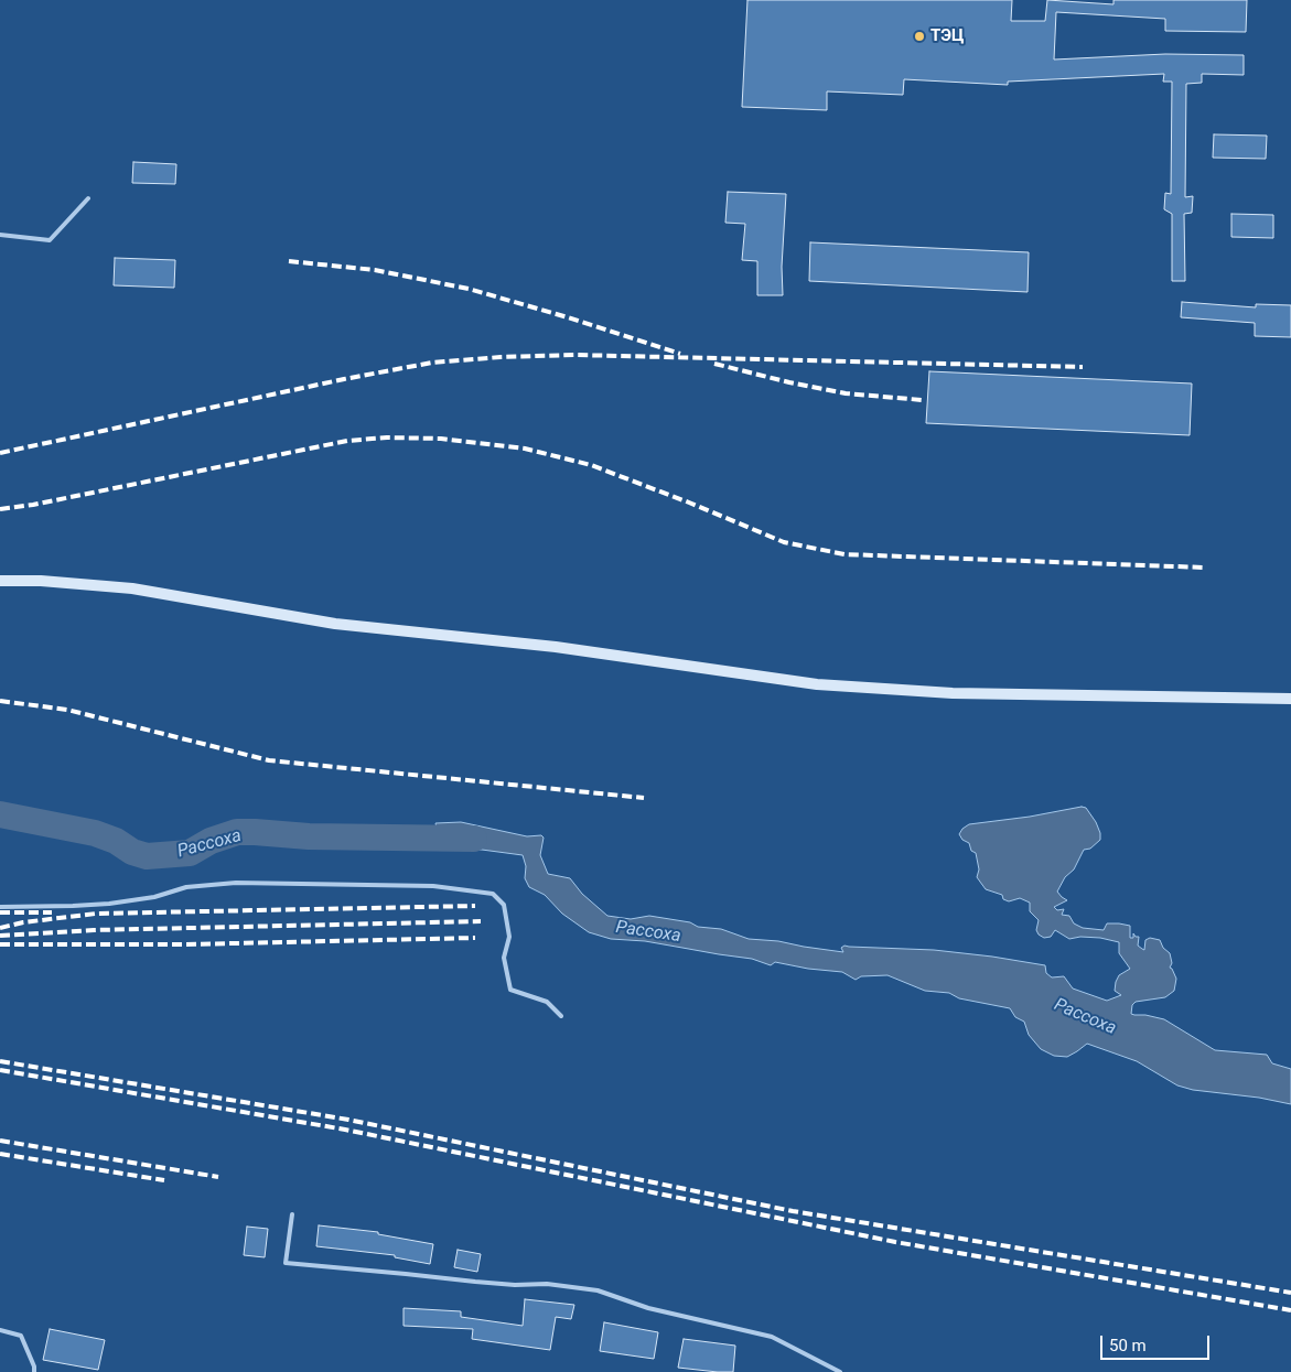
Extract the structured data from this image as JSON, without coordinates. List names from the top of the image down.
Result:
{
  "water": ["Рассоха"],
  "places": ["ТЭЦ"],
  "scale_bar": "50 m"
}
